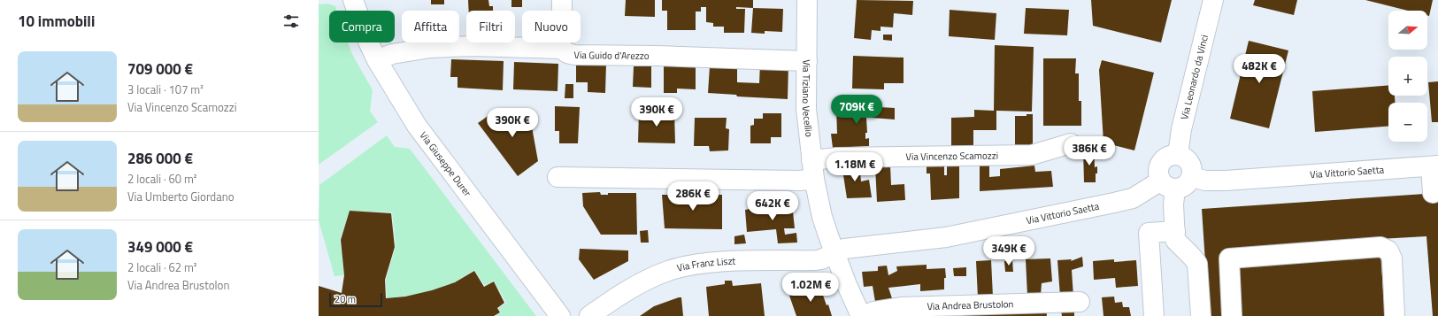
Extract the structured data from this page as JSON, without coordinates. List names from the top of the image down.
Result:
{
  "streets": {
    "street": [
      "Via Guido d'Arezzo",
      "Via Leonardo da Vinci",
      "Via Tiziano Vecellio",
      "Via Vincenzo Scamozzi",
      "Via Giuseppe Durer",
      "Via Vittorio Saetta",
      "Via Franz Liszt",
      "Via Andrea Brustolon"
    ]
  },
  "crossings": [
    ["Via Guido d'Arezzo", "Via Tiziano Vecellio"],
    ["Via Guido d'Arezzo", "Via Giuseppe Durer"],
    ["Via Leonardo da Vinci", "Via Vittorio Saetta"],
    ["Via Tiziano Vecellio", "Via Vincenzo Scamozzi"],
    ["Via Tiziano Vecellio", "Via Vittorio Saetta"],
    ["Via Tiziano Vecellio", "Via Franz Liszt"],
    ["Via Tiziano Vecellio", "Via Andrea Brustolon"],
    ["Via Vittorio Saetta", "Via Franz Liszt"]
  ],
  "scale_bar": "20 m",
  "north": "right",
  "page": {
    "heading": "10 immobili",
    "map_buttons": ["+", "−"],
    "chip": [
      "Compra",
      "Affitta",
      "Filtri",
      "Nuovo"
    ],
    "list": [
      {
        "name": "709 000 €",
        "note": "3 locali · 107 m² · Via Vincenzo Scamozzi"
      },
      {
        "name": "286 000 €",
        "note": "2 locali · 60 m² · Via Umberto Giordano"
      },
      {
        "name": "349 000 €",
        "note": "2 locali · 62 m² · Via Andrea Brustolon"
      }
    ],
    "price": [
      "482K €",
      "709K €",
      "390K €",
      "390K €",
      "386K €",
      "1.18M €",
      "286K €",
      "642K €",
      "349K €",
      "1.02M €"
    ],
    "scale": "20 m"
  }
}
